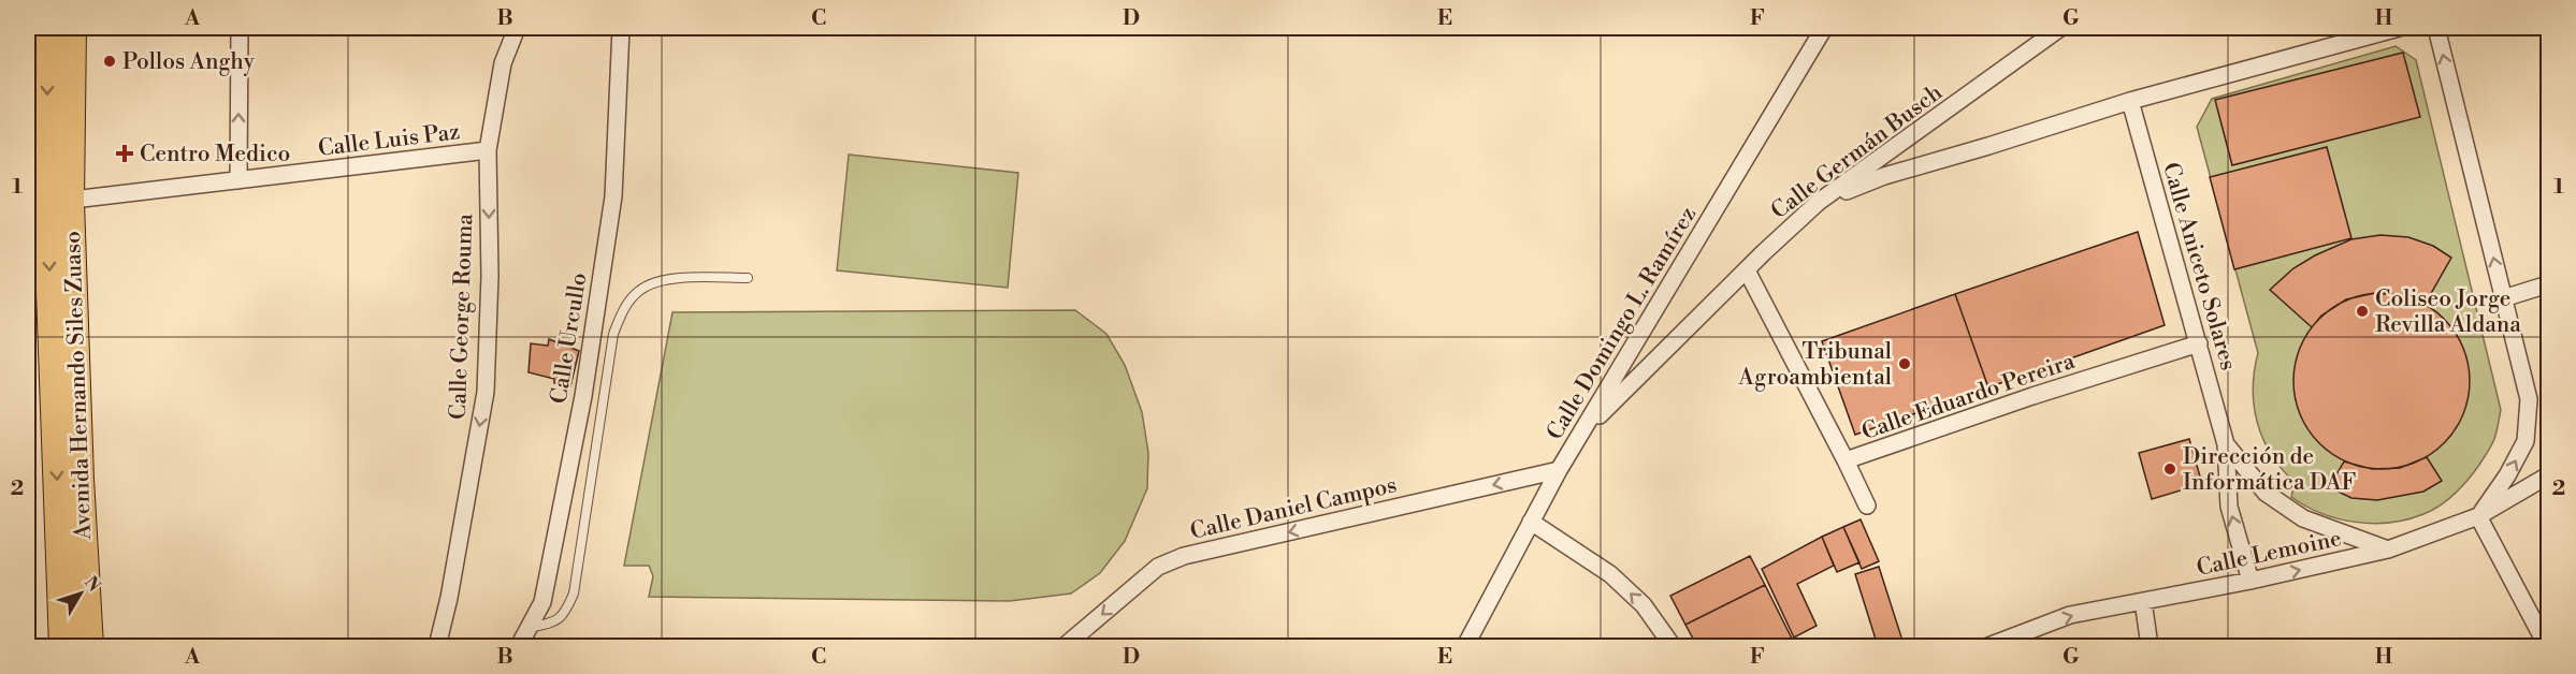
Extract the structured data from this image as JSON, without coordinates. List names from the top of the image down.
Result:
{
  "streets": {
    "main road": ["Avenida Hernando Siles Zuaso"],
    "street": [
      "Calle Luis Paz",
      "Calle Germán Busch",
      "Calle Aniceto Solares",
      "Calle George Rouma",
      "Calle Domingo L. Ramírez",
      "Calle Urcullo",
      "Calle Eduardo Pereira",
      "Calle Daniel Campos",
      "Calle Lemoine"
    ]
  },
  "crossings": [
    ["Calle Luis Paz", "Calle George Rouma"],
    ["Calle Luis Paz", "Avenida Hernando Siles Zuaso"],
    ["Calle Germán Busch", "Calle Domingo L. Ramírez"],
    ["Calle Germán Busch", "Calle Eduardo Pereira"],
    ["Calle Aniceto Solares", "Calle Eduardo Pereira"],
    ["Calle Aniceto Solares", "Calle Lemoine"],
    ["Calle Domingo L. Ramírez", "Calle Daniel Campos"]
  ],
  "one_way": ["Calle George Rouma", "Calle Daniel Campos", "Calle Lemoine"],
  "places": {
    "other": [
      "Pollos Anghy",
      "Coliseo Jorge Revilla Aldana",
      "Tribunal Agroambiental",
      "Dirección de Informática DAF"
    ],
    "health": ["Centro Medico"]
  },
  "north": "top right",
  "grid": {
    "columns": [
      "A",
      "B",
      "C",
      "D",
      "E",
      "F",
      "G",
      "H"
    ],
    "rows": ["1", "2"]
  }
}
